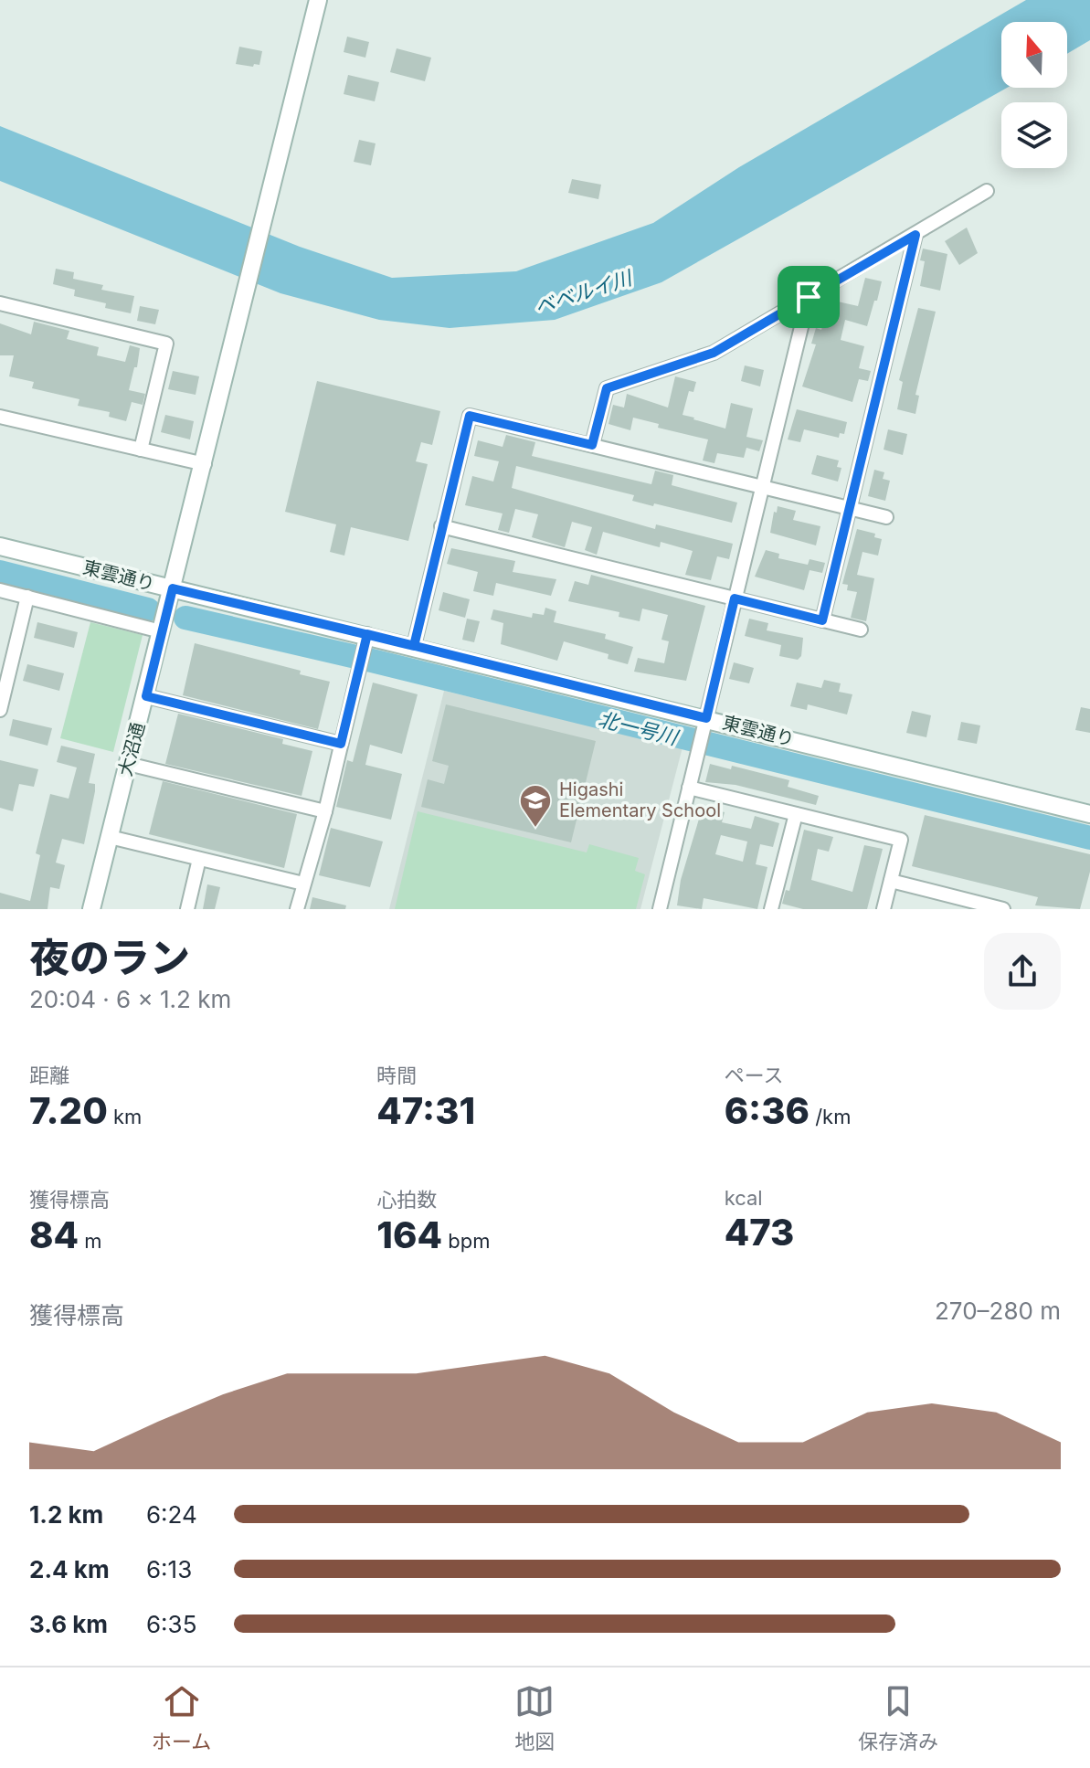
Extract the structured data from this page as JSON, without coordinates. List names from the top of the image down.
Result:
{
  "streets": {
    "street": ["東雲通り", "大沼通"]
  },
  "crossings": [
    ["東雲通り", "大沼通"]
  ],
  "water": ["ベベルイ川", "北一号川"],
  "places": {
    "school or university": ["Higashi Elementary School"]
  },
  "north": "top",
  "page": {
    "heading": ["夜のラン", "20:04 · 6 × 1.2 km"],
    "stats": [
      ["距離", "7.20 km"],
      ["時間", "47:31"],
      ["ペース", "6:36 /km"],
      ["獲得標高", "84 m"],
      ["心拍数", "164 bpm"],
      ["kcal", "473"]
    ],
    "chart": ["獲得標高", "270–280 m"],
    "list": [
      {
        "name": "1.2 km",
        "note": "6:24"
      },
      {
        "name": "2.4 km",
        "note": "6:13"
      },
      {
        "name": "3.6 km",
        "note": "6:35"
      }
    ],
    "tabs": ["ホーム", "地図", "保存済み"]
  }
}
